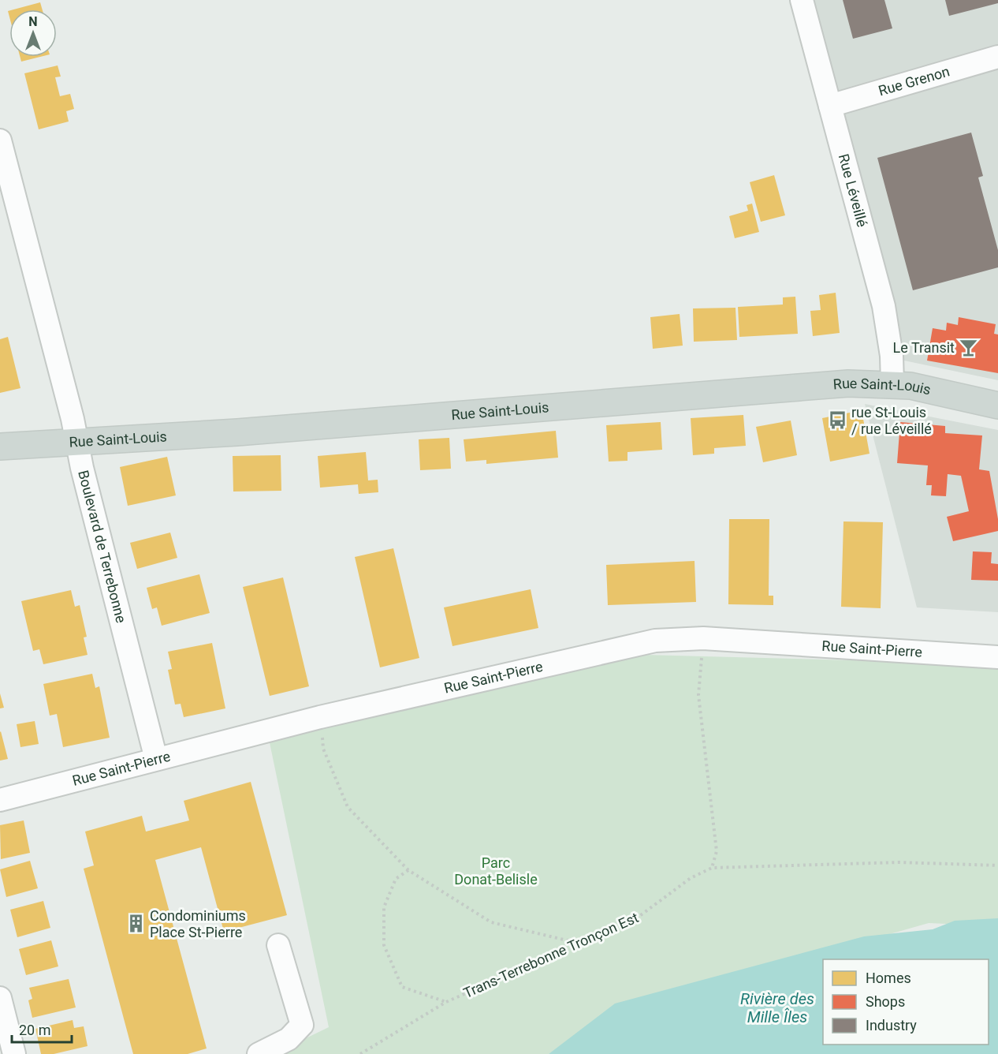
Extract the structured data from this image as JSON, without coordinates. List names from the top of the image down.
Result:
{
  "streets": {
    "main road": ["Rue Saint-Louis"],
    "street": [
      "Rue Grenon",
      "Rue Léveillé",
      "Boulevard de Terrebonne",
      "Rue Saint-Pierre"
    ],
    "path": ["Trans-Terrebonne Tronçon Est"]
  },
  "crossings": [
    ["Rue Grenon", "Rue Léveillé"],
    ["Rue Léveillé", "Rue Saint-Louis"],
    ["Rue Saint-Louis", "Boulevard de Terrebonne"],
    ["Boulevard de Terrebonne", "Rue Saint-Pierre"]
  ],
  "water": ["Rivière des Mille Îles"],
  "parks": ["Parc Donat-Belisle"],
  "places": {
    "bar": ["Le Transit"],
    "bus stop": ["rue St-Louis / rue Léveillé"],
    "building": ["Condominiums Place St-Pierre"]
  },
  "legend": ["Homes", "Shops", "Industry"],
  "scale_bar": "20 m",
  "north": "top"
}
